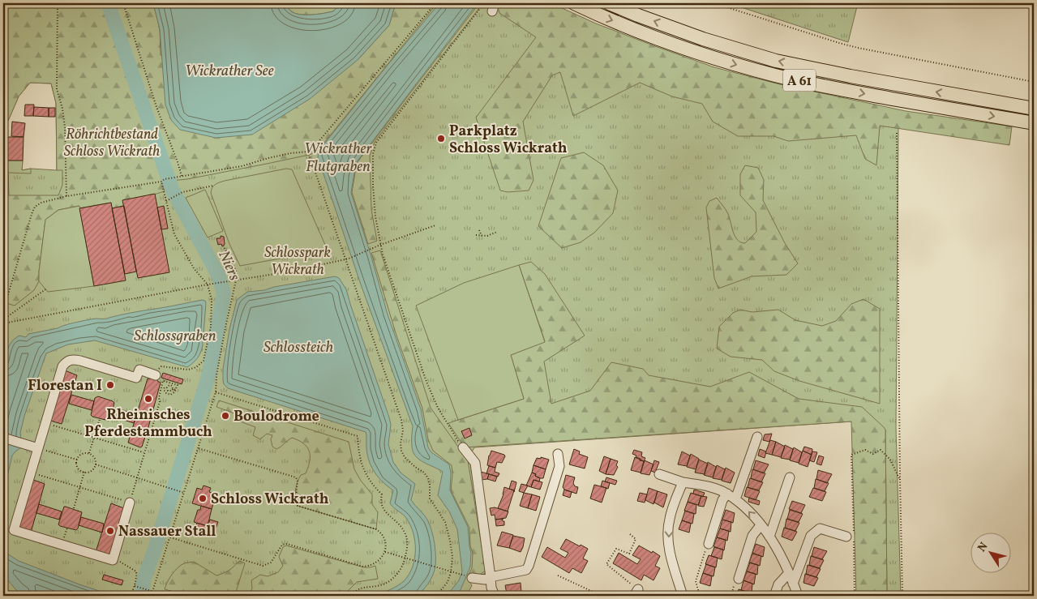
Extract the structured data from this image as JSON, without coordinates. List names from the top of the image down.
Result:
{
  "streets": {
    "highway": ["A 61"]
  },
  "water": [
    "Wickrather See",
    "Wickrather Flutgraben",
    "Niers",
    "Schlossgraben",
    "Schlossteich"
  ],
  "parks": ["Röhrichtbestand Schloss Wickrath", "Schlosspark Wickrath"],
  "places": [
    "Parkplatz Schloss Wickrath",
    "Florestan I",
    "Rheinisches Pferdestammbuch",
    "Boulodrome",
    "Schloss Wickrath",
    "Nassauer Stall"
  ],
  "north": "top left"
}
